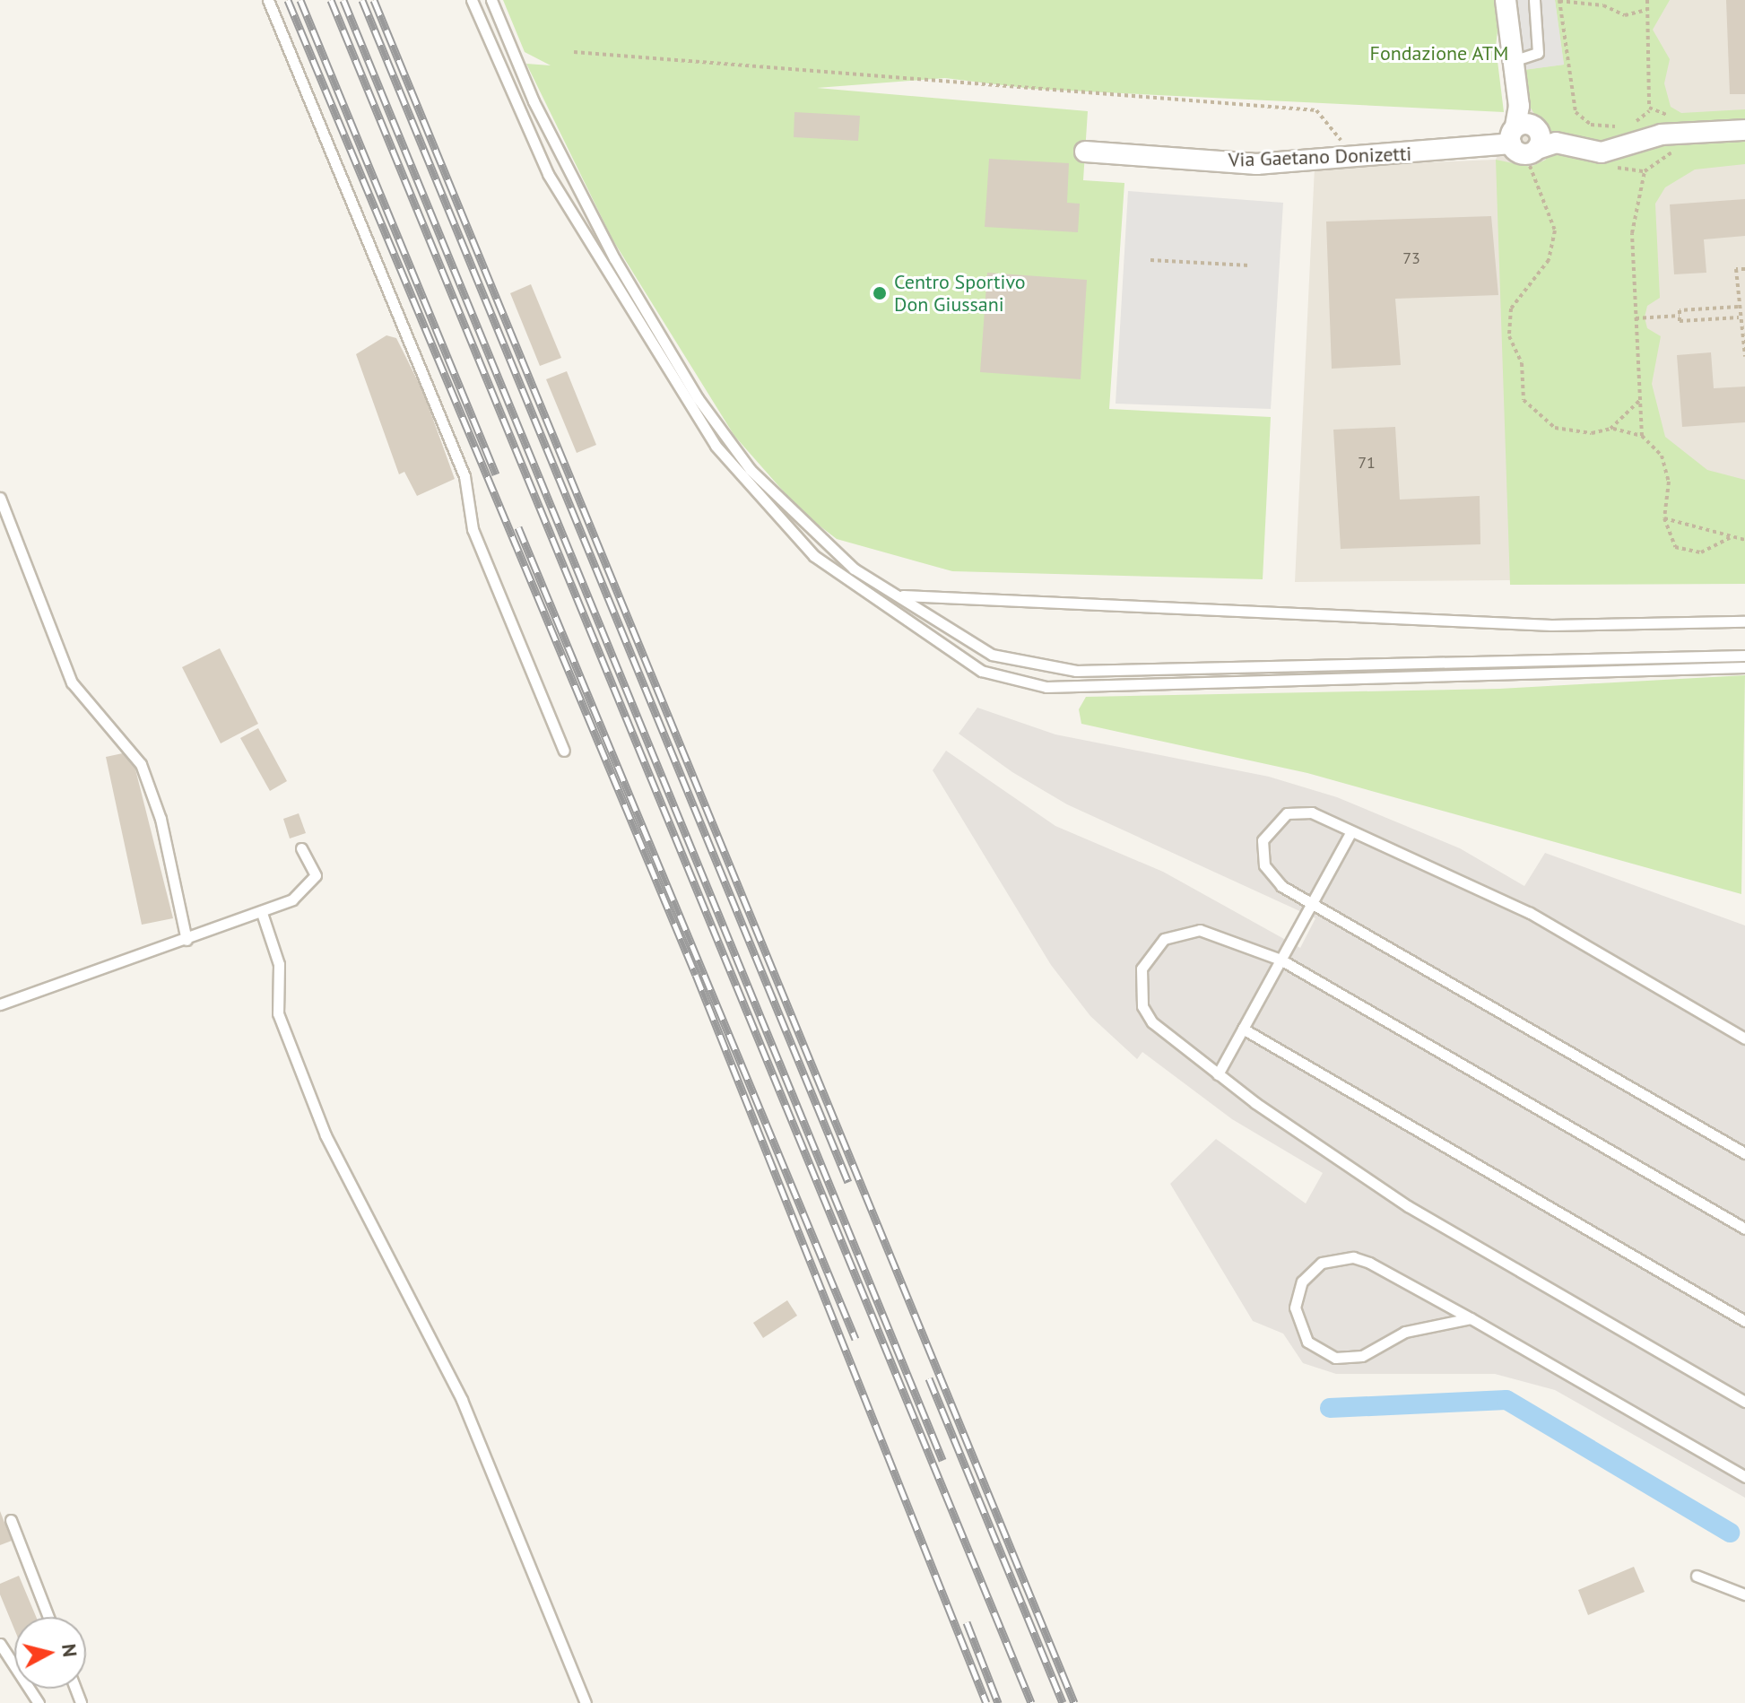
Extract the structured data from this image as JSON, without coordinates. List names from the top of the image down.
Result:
{
  "streets": {
    "street": ["Via Gaetano Donizetti"]
  },
  "parks": ["Fondazione ATM"],
  "places": ["Centro Sportivo Don Giussani"],
  "house_numbers": ["73", "71"],
  "north": "right"
}
